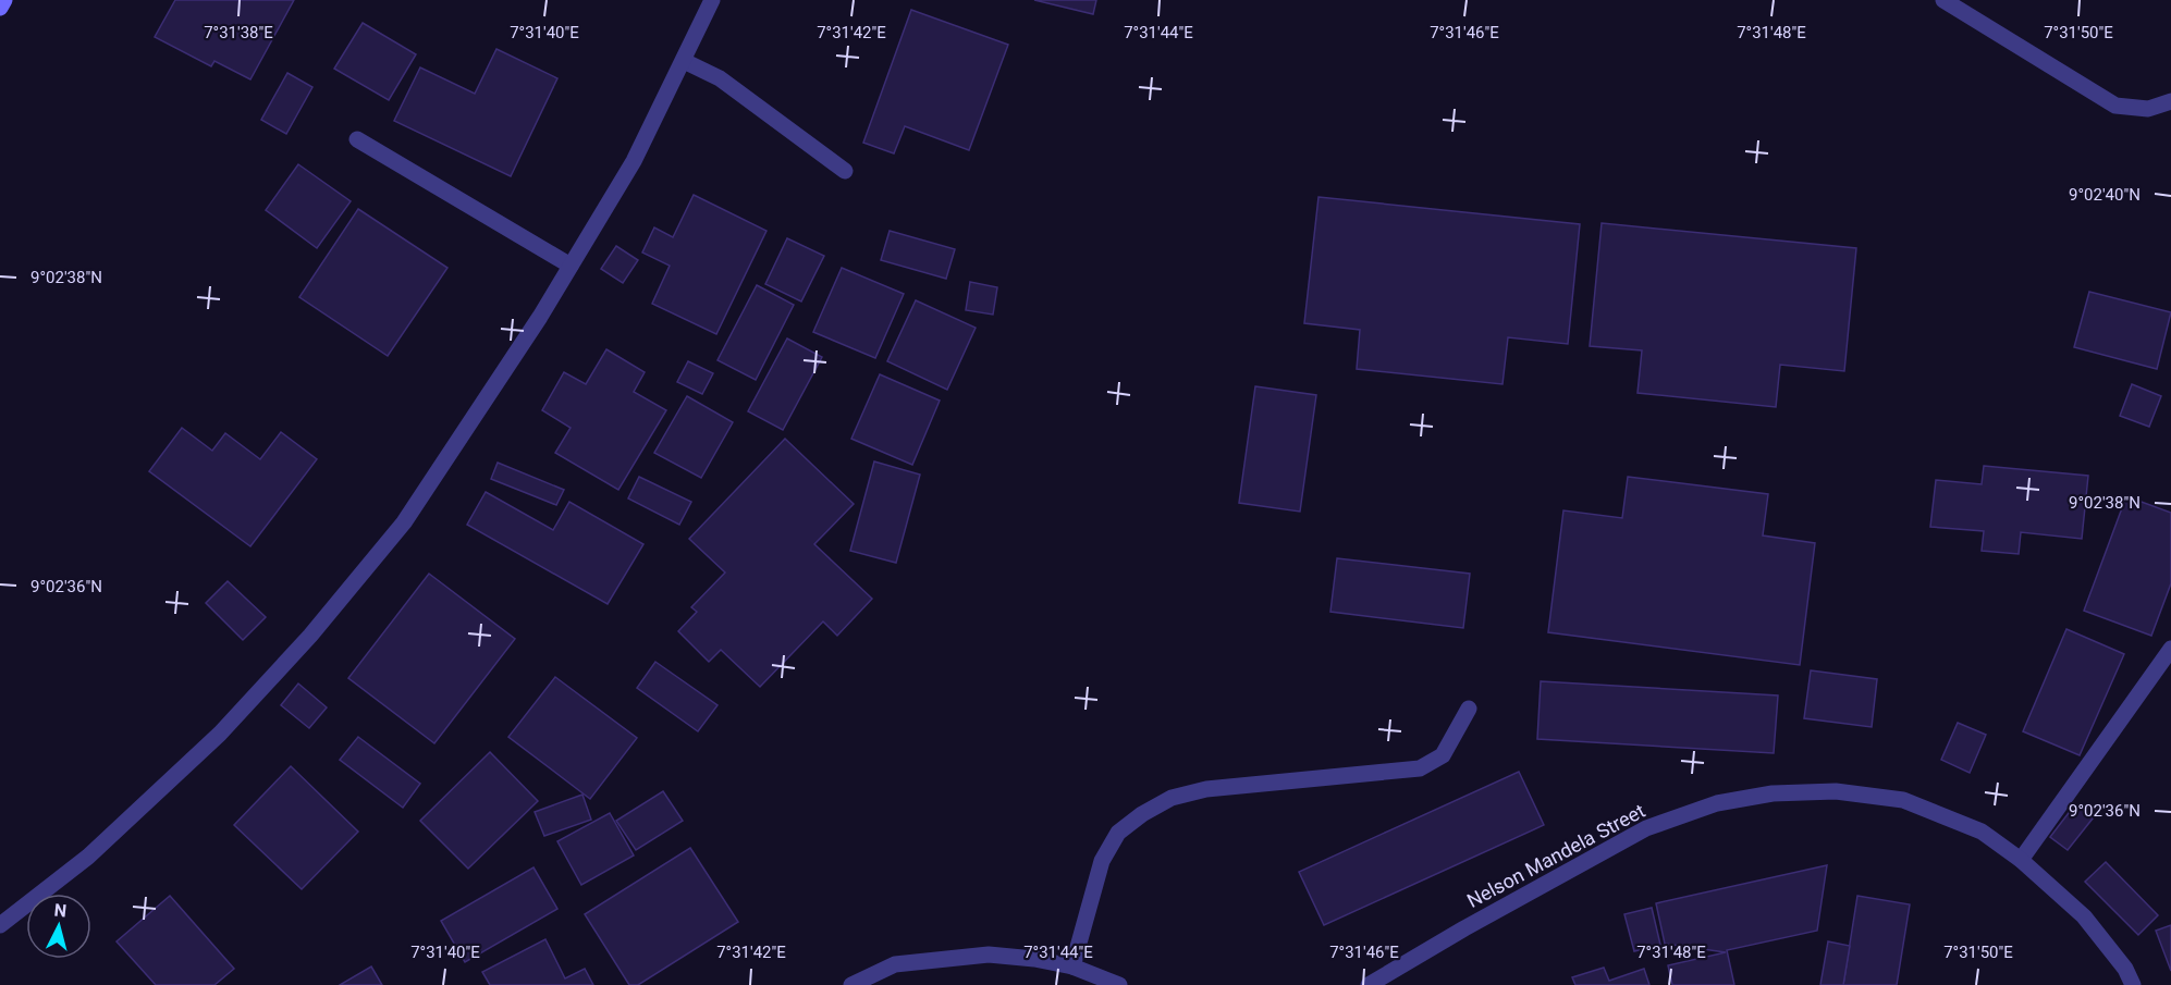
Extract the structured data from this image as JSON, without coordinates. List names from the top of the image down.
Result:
{
  "streets": {
    "street": ["Nelson Mandela Street"]
  },
  "north": "top",
  "coordinates": [
    "7°31'38\"E",
    "7°31'40\"E",
    "7°31'42\"E",
    "7°31'44\"E",
    "7°31'46\"E",
    "7°31'48\"E",
    "7°31'50\"E",
    "9°02'40\"N",
    "9°02'38\"N",
    "9°02'36\"N"
  ]
}
